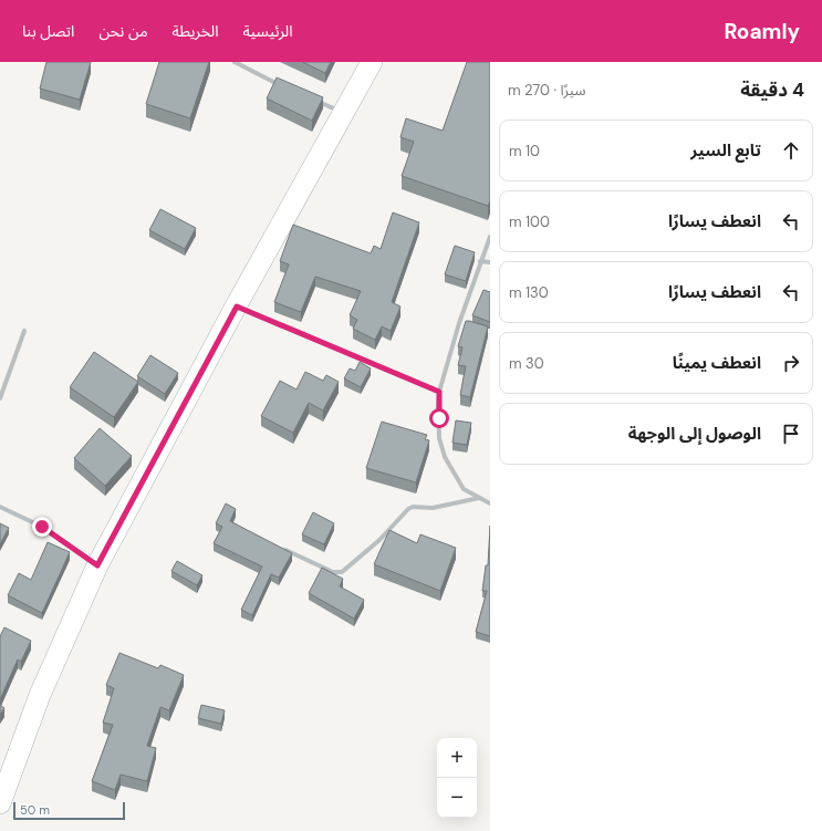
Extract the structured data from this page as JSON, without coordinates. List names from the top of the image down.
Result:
{
  "scale_bar": "50 m",
  "page": {
    "header": "Roamly",
    "nav": [
      "الرئيسية",
      "الخريطة",
      "من نحن",
      "اتصل بنا"
    ],
    "heading": ["4 دقيقة", "سيرًا · 270 m"],
    "list": [
      ["تابع السير", "10 m"],
      ["انعطف يسارًا", "100 m"],
      ["انعطف يسارًا", "130 m"],
      ["انعطف يمينًا", "30 m"],
      "الوصول إلى الوجهة"
    ],
    "map_buttons": ["+", "−"],
    "scale": "50 m"
  }
}
